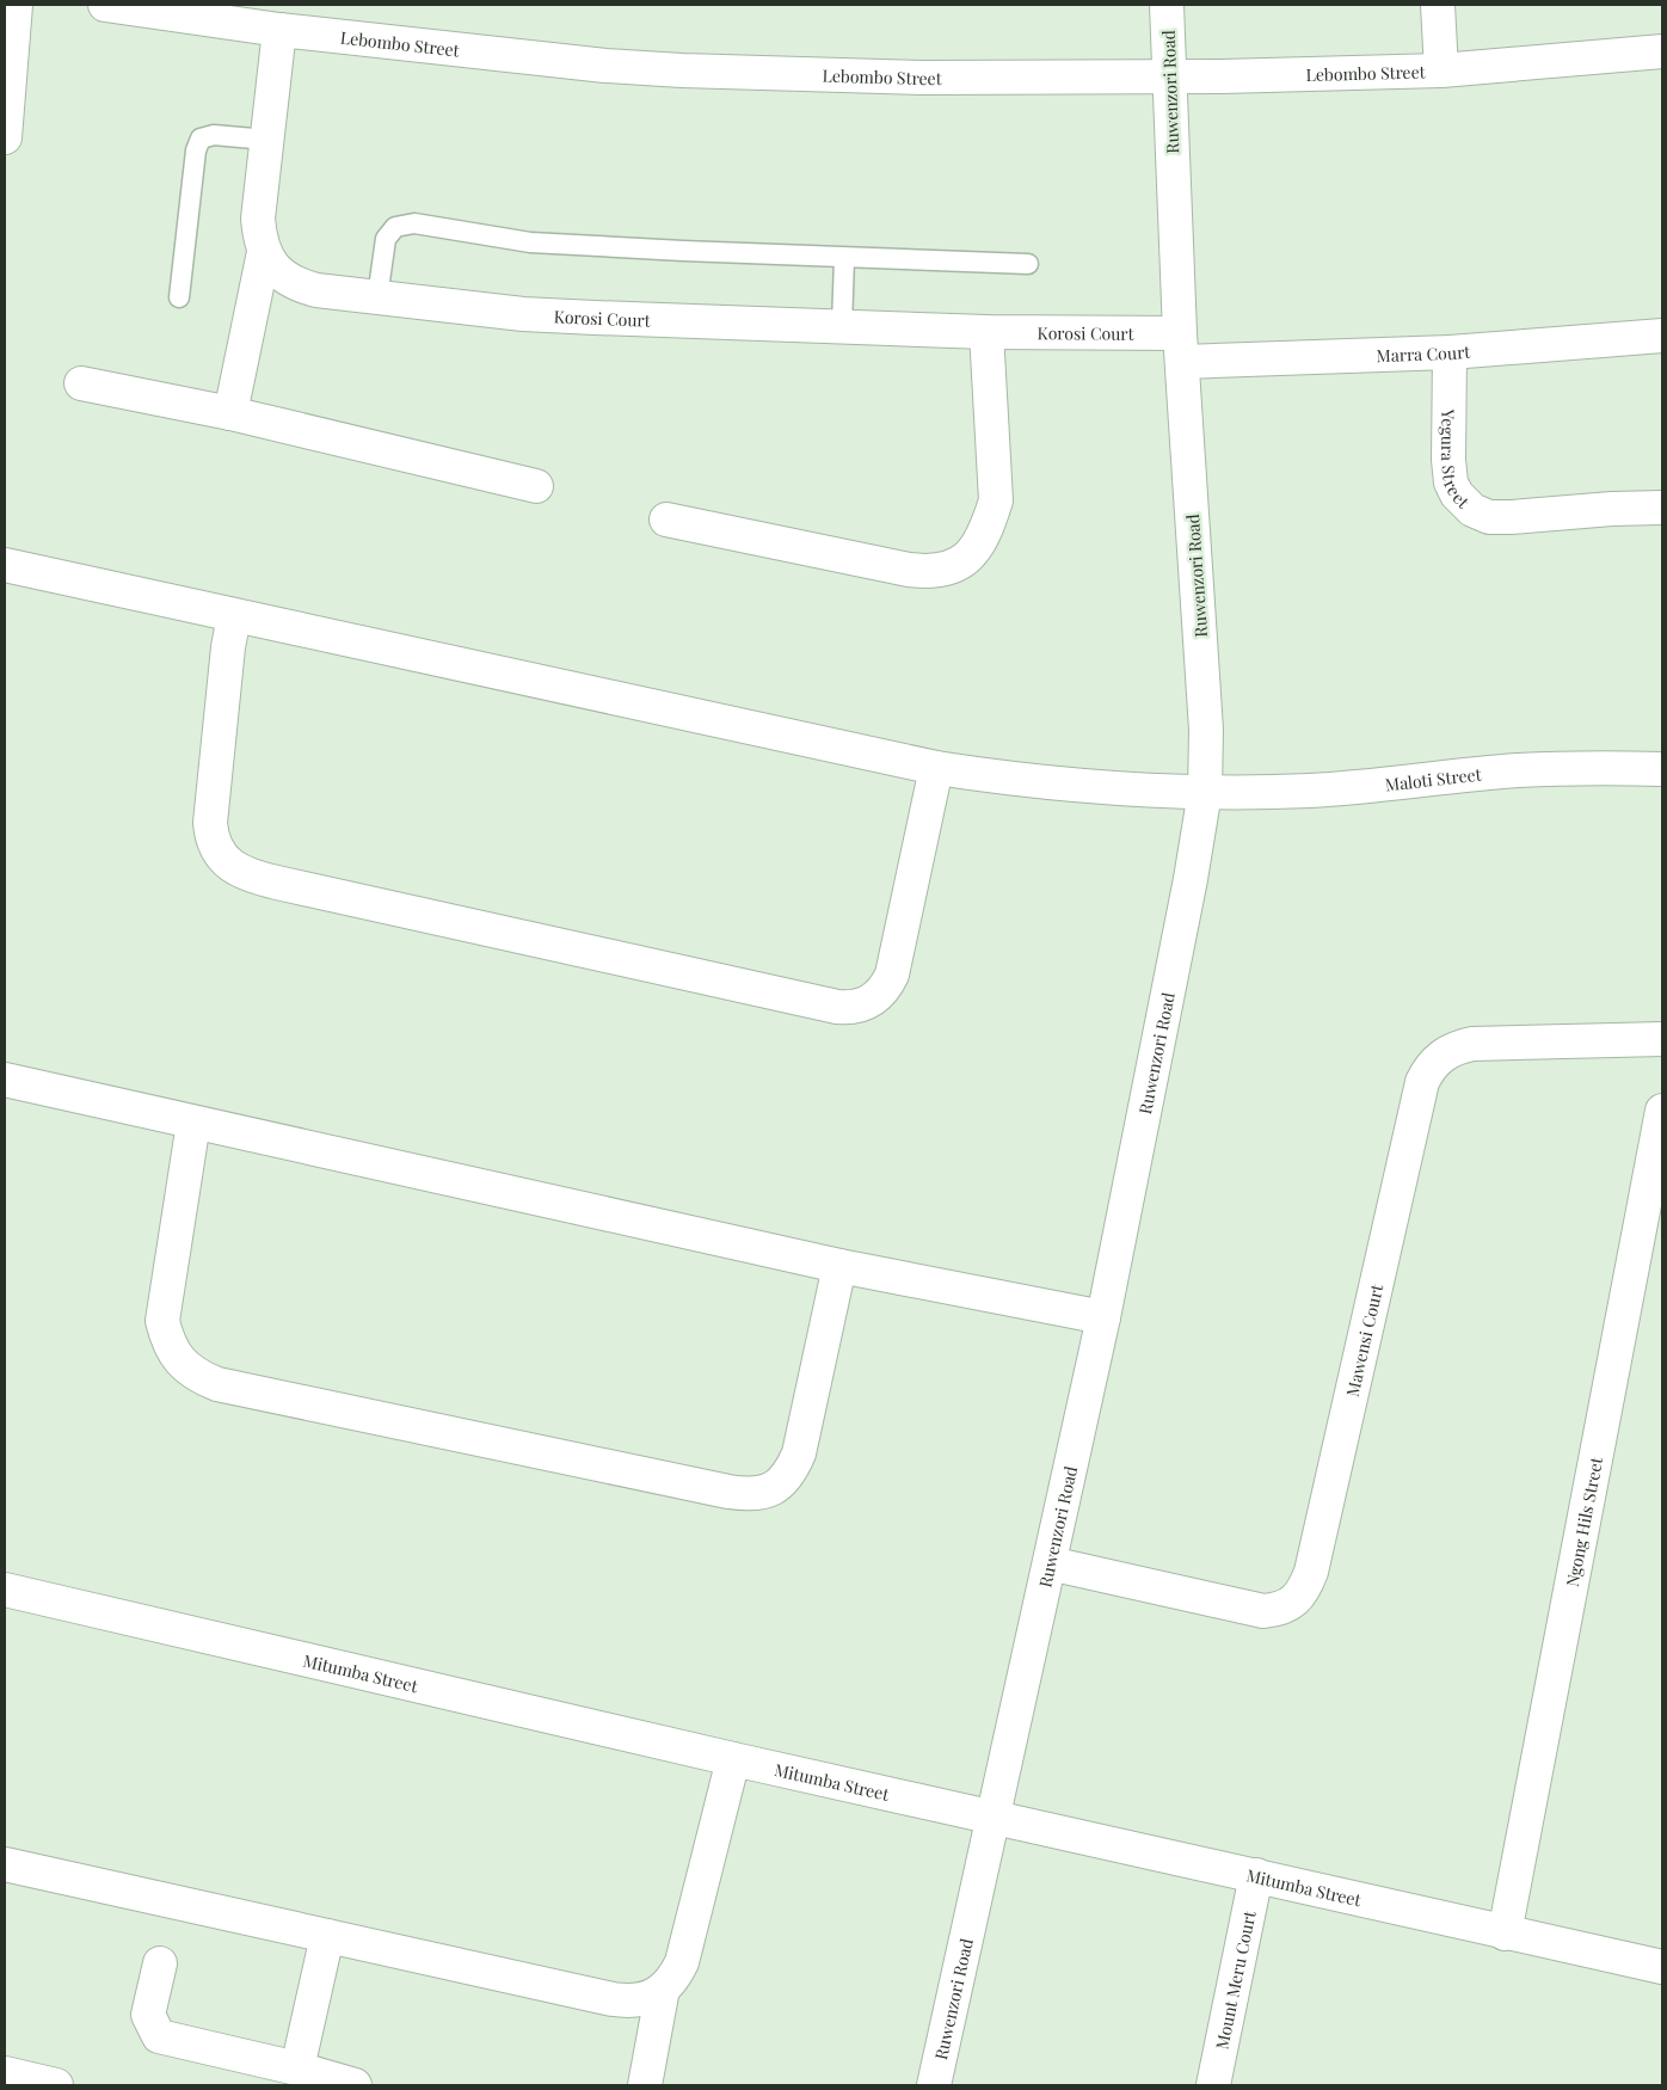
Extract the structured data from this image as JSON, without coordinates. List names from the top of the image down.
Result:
{
  "streets": {
    "street": [
      "Lebombo Street",
      "Ruwenzori Road",
      "Korosi Court",
      "Marra Court",
      "Yegura Street",
      "Maloti Street",
      "Mawensi Court",
      "Ngong Hils Street",
      "Mitumba Street",
      "Mount Meru Court"
    ]
  },
  "crossings": [
    ["Lebombo Street", "Ruwenzori Road"],
    ["Lebombo Street", "Korosi Court"],
    ["Ruwenzori Road", "Korosi Court"],
    ["Ruwenzori Road", "Marra Court"],
    ["Ruwenzori Road", "Maloti Street"],
    ["Ruwenzori Road", "Mawensi Court"],
    ["Ruwenzori Road", "Mitumba Street"],
    ["Korosi Court", "Marra Court"],
    ["Marra Court", "Yegura Street"],
    ["Ngong Hils Street", "Mitumba Street"],
    ["Mitumba Street", "Mount Meru Court"]
  ]
}
